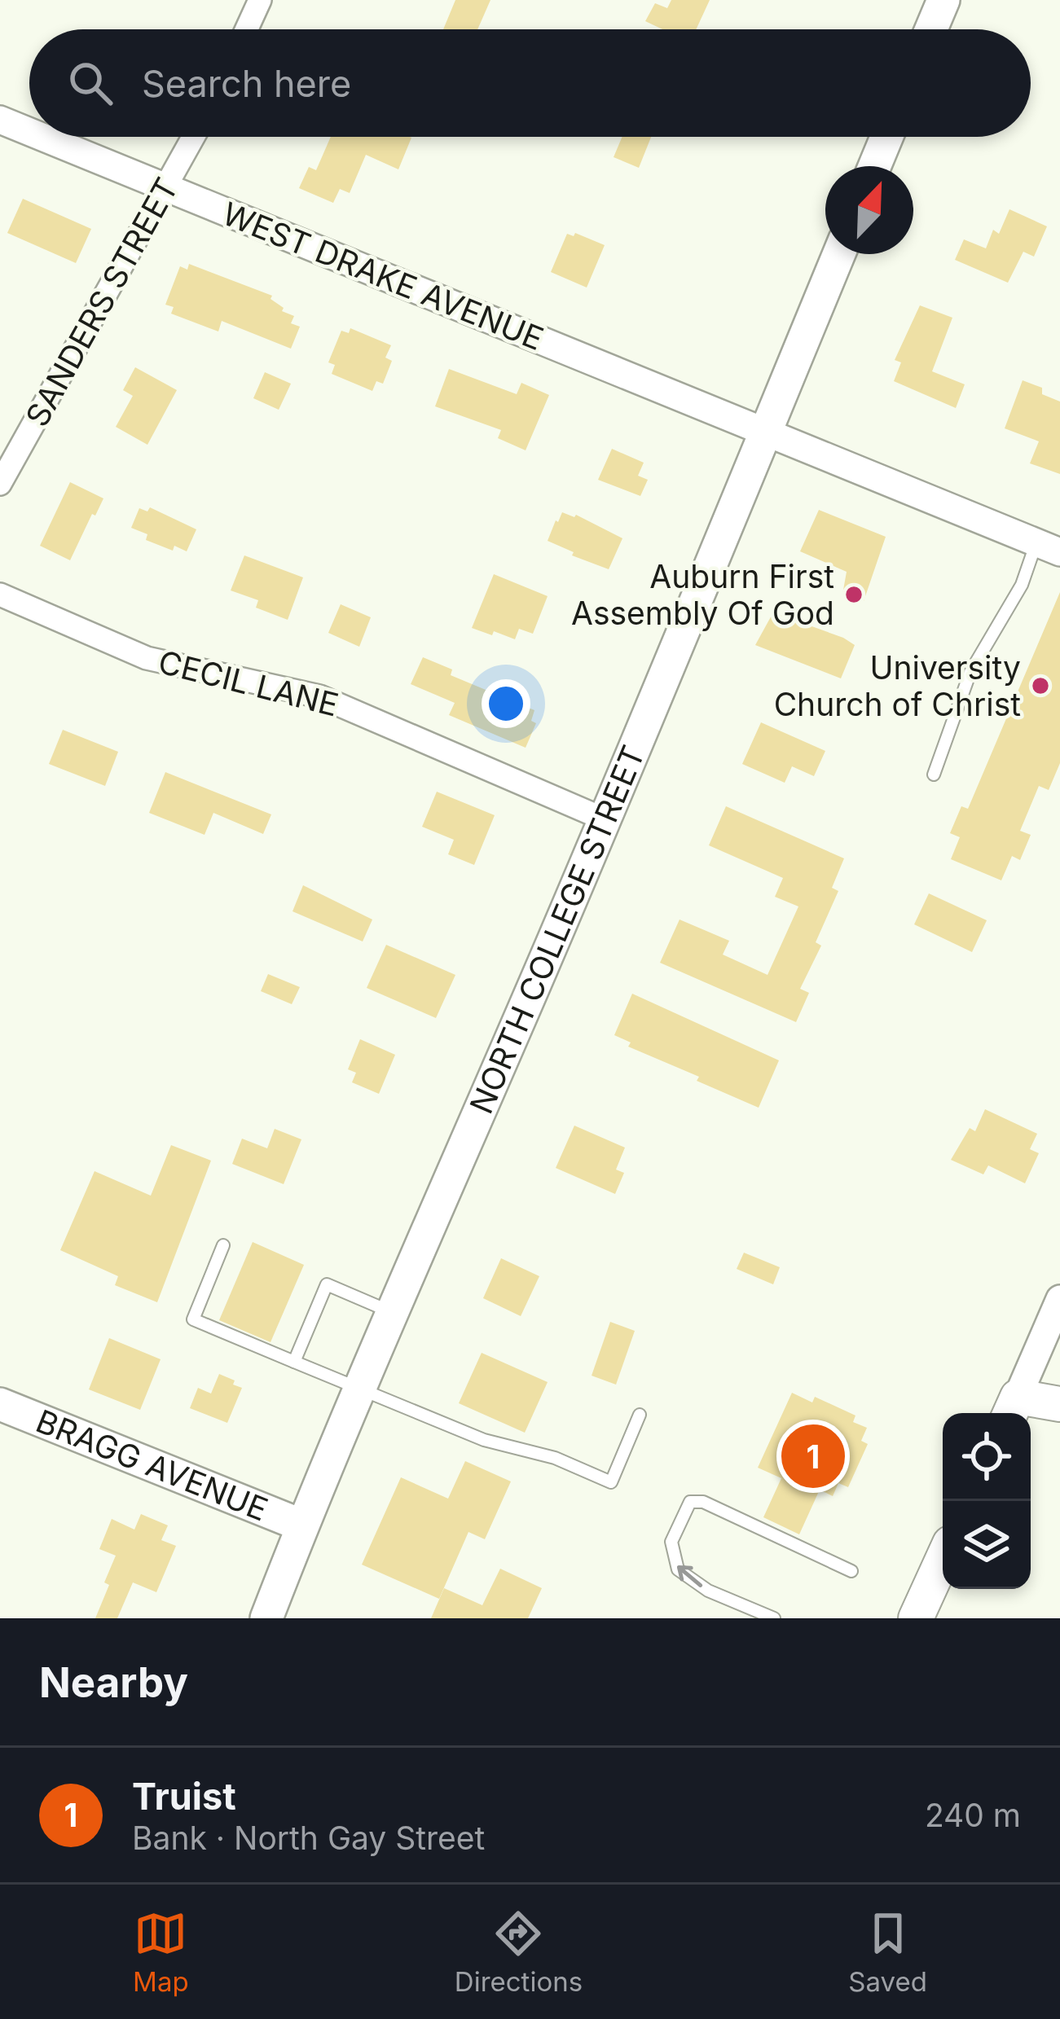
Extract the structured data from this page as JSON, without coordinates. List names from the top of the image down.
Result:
{
  "streets": {
    "main road": ["NORTH COLLEGE STREET", "BRAGG AVENUE"],
    "street": ["WEST DRAKE AVENUE", "SANDERS STREET", "CECIL LANE"]
  },
  "crossings": [
    ["WEST DRAKE AVENUE", "SANDERS STREET"],
    ["WEST DRAKE AVENUE", "NORTH COLLEGE STREET"],
    ["CECIL LANE", "NORTH COLLEGE STREET"],
    ["NORTH COLLEGE STREET", "BRAGG AVENUE"]
  ],
  "places": ["Auburn First Assembly Of God", "University Church of Christ"],
  "north": "top right",
  "page": {
    "search": "Search here",
    "pins": "1",
    "heading": "Nearby",
    "list": [
      {
        "mark": "1",
        "name": "Truist",
        "note": "Bank · North Gay Street",
        "value": "240 m"
      }
    ],
    "nav": ["Map", "Directions", "Saved"]
  }
}
